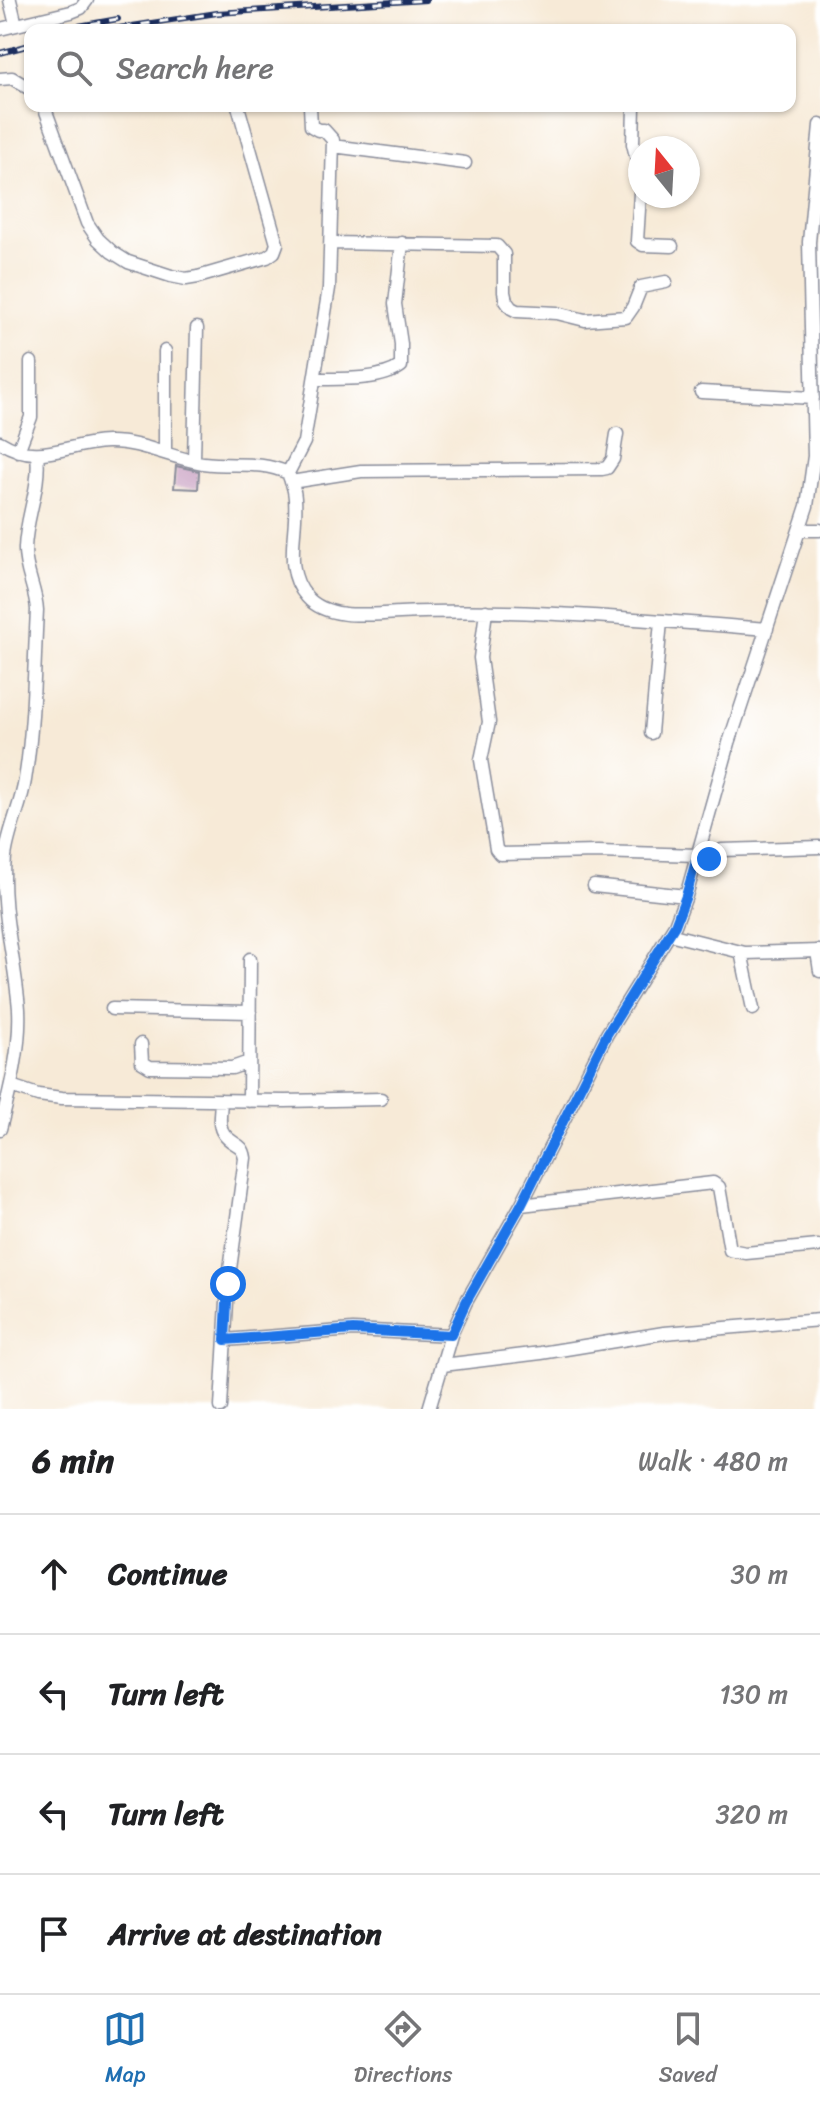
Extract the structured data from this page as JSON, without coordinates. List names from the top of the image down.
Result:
{
  "north": "top",
  "page": {
    "search": "Search here",
    "heading": ["6 min", "Walk · 480 m"],
    "list": [
      ["Continue", "30 m"],
      ["Turn left", "130 m"],
      ["Turn left", "320 m"],
      "Arrive at destination"
    ],
    "nav": ["Map", "Directions", "Saved"]
  }
}
